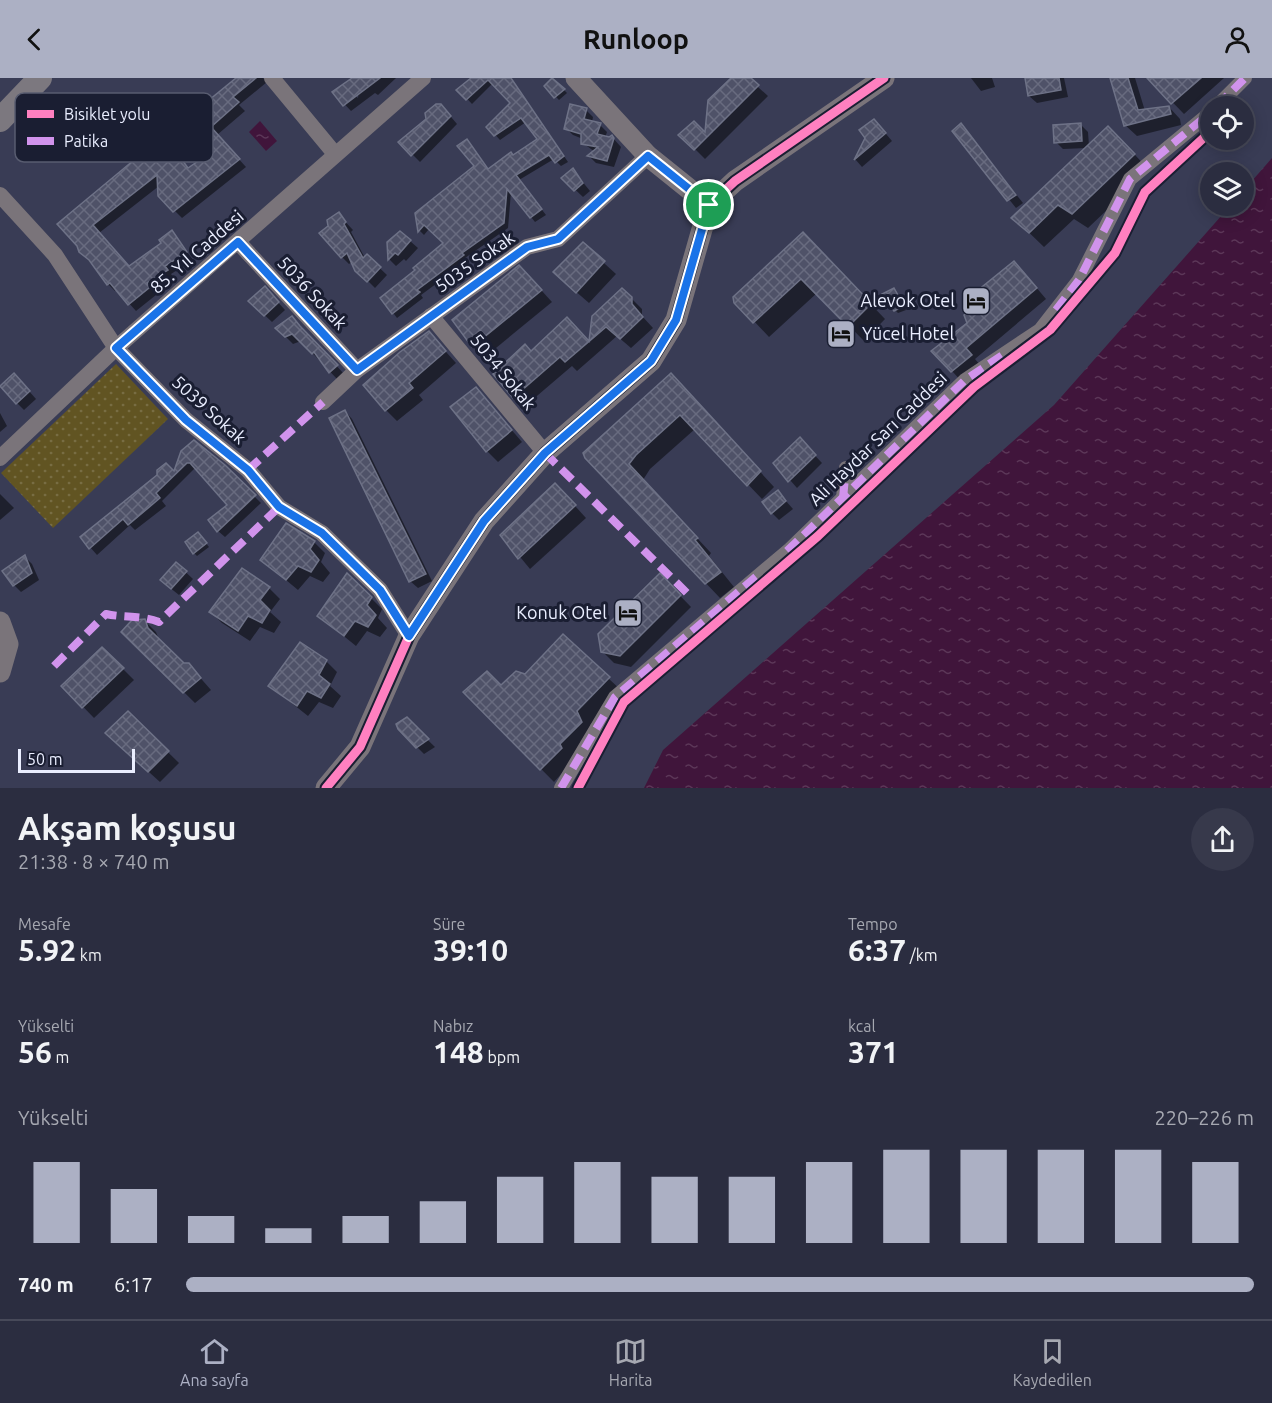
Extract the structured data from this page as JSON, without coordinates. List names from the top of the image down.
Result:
{
  "streets": {
    "street": [
      "85. Yıl Caddesi",
      "5035 Sokak",
      "5036 Sokak",
      "5034 Sokak",
      "5039 Sokak",
      "Ali Haydar Sarı Caddesi"
    ]
  },
  "crossings": [
    ["85. Yıl Caddesi", "5036 Sokak"],
    ["85. Yıl Caddesi", "5039 Sokak"],
    ["5035 Sokak", "5036 Sokak"],
    ["5035 Sokak", "5034 Sokak"]
  ],
  "places": {
    "hotel": ["Alevok Otel", "Yücel Hotel", "Konuk Otel"]
  },
  "legend": ["Bisiklet yolu", "Patika"],
  "scale_bar": "50 m",
  "page": {
    "header": "Runloop",
    "scale": "50 m",
    "heading": ["Akşam koşusu", "21:38 · 8 × 740 m"],
    "stats": [
      ["Mesafe", "5.92 km"],
      ["Süre", "39:10"],
      ["Tempo", "6:37 /km"],
      ["Yükselti", "56 m"],
      ["Nabız", "148 bpm"],
      ["kcal", "371"]
    ],
    "chart": ["Yükselti", "220–226 m"],
    "list": [
      {
        "name": "740 m",
        "note": "6:17"
      }
    ],
    "tabs": ["Ana sayfa", "Harita", "Kaydedilen"]
  }
}
